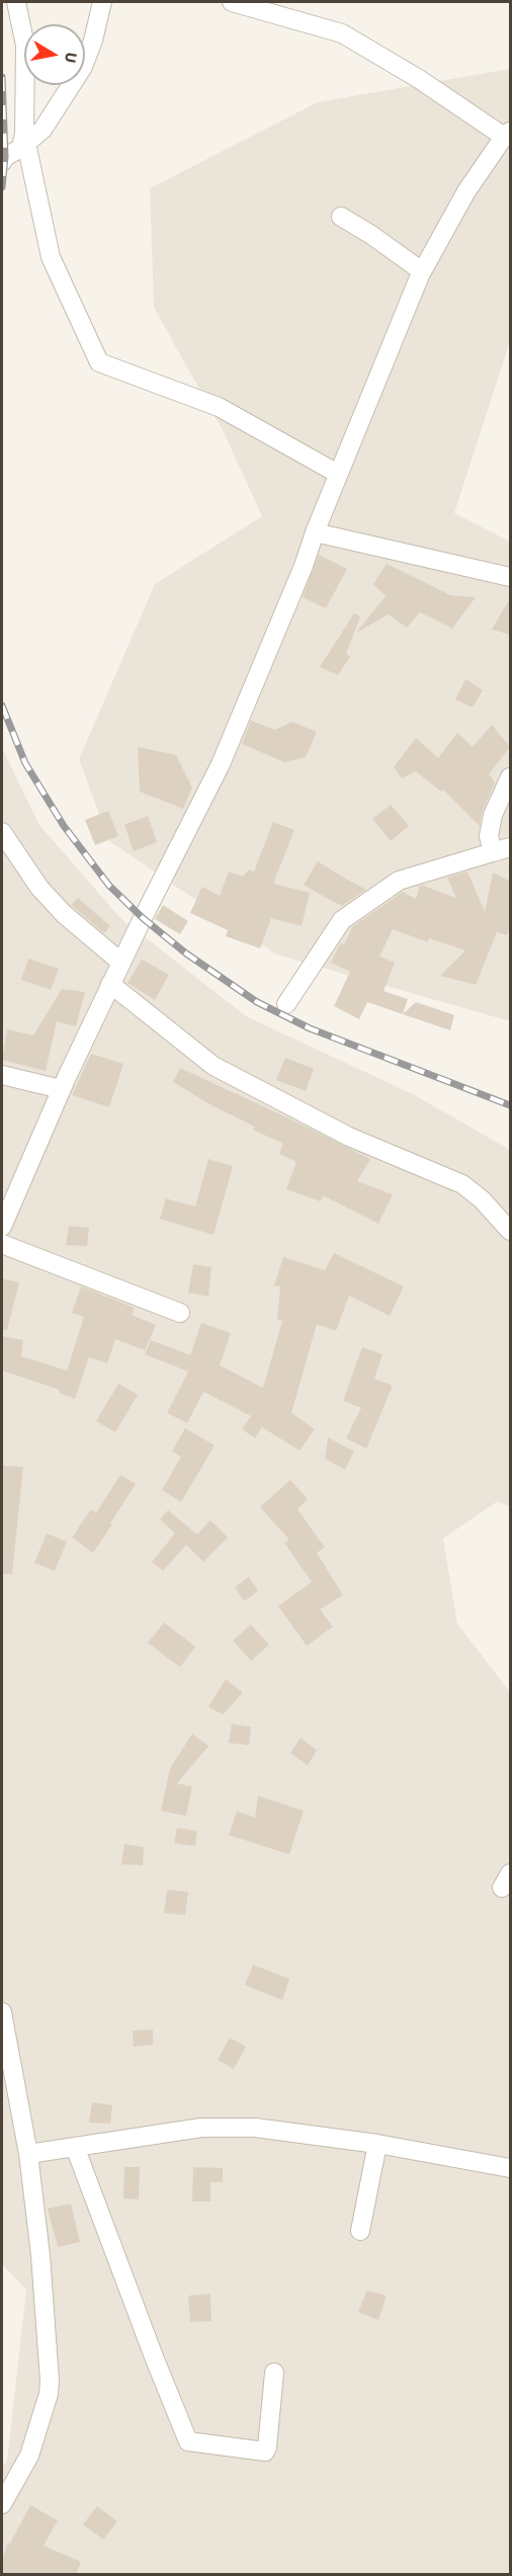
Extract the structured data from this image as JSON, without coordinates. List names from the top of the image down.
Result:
{
  "north": "right"
}
